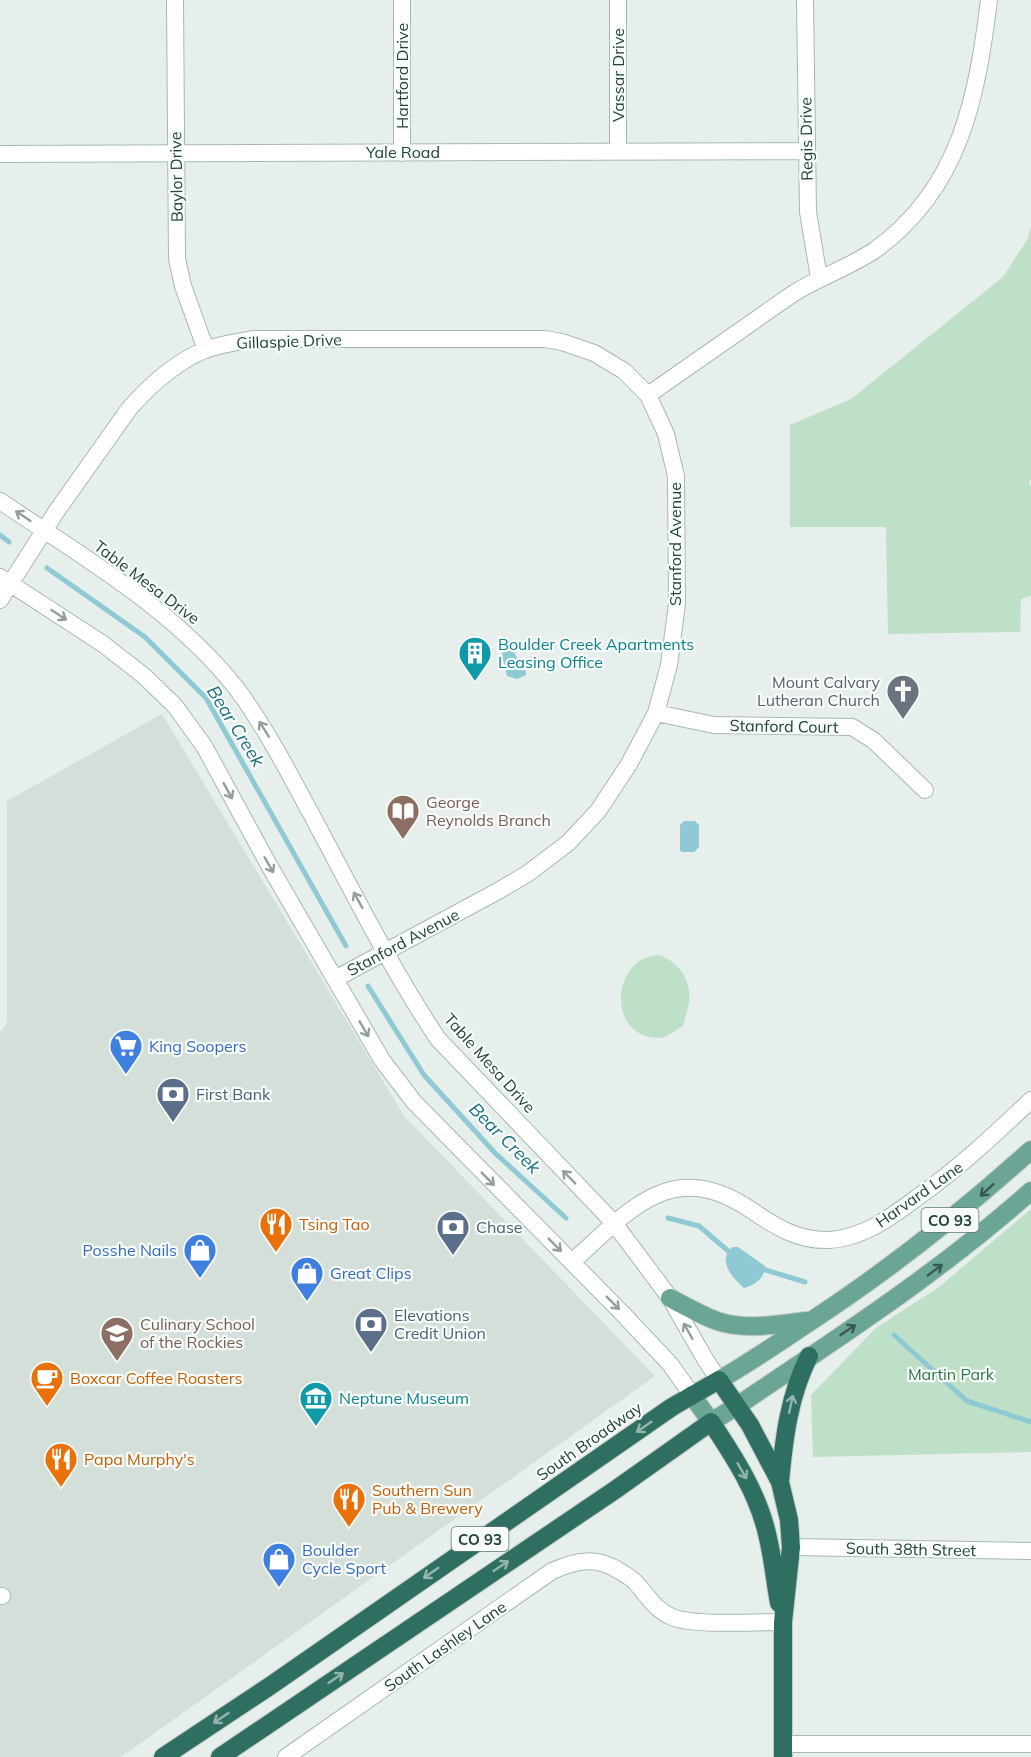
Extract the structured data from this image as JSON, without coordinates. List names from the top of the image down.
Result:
{
  "streets": {
    "highway": ["Table Mesa Drive", "CO 93", "South Broadway"],
    "street": [
      "Vassar Drive",
      "Hartford Drive",
      "Regis Drive",
      "Yale Road",
      "Baylor Drive",
      "Gillaspie Drive",
      "Stanford Avenue",
      "Stanford Court",
      "Harvard Lane",
      "South 38th Street",
      "South Lashley Lane"
    ]
  },
  "crossings": [
    ["Vassar Drive", "Yale Road"],
    ["Hartford Drive", "Yale Road"],
    ["Regis Drive", "Yale Road"],
    ["Yale Road", "Baylor Drive"],
    ["Baylor Drive", "Gillaspie Drive"],
    ["Gillaspie Drive", "Stanford Avenue"],
    ["Gillaspie Drive", "Table Mesa Drive"],
    ["Stanford Avenue", "Table Mesa Drive"],
    ["Stanford Avenue", "Stanford Court"],
    ["Table Mesa Drive", "Harvard Lane"],
    ["Table Mesa Drive", "CO 93"],
    ["Table Mesa Drive", "South Broadway"],
    ["Table Mesa Drive", "South 38th Street"],
    ["Table Mesa Drive", "South Lashley Lane"]
  ],
  "one_way": ["South Broadway"],
  "water": ["Bear Creek"],
  "parks": ["Martin Park"],
  "places": {
    "building": ["Boulder Creek Apartments Leasing Office"],
    "church": ["Mount Calvary Lutheran Church"],
    "library": ["George Reynolds Branch"],
    "supermarket": ["King Soopers"],
    "bank": ["First Bank", "Chase", "Elevations Credit Union"],
    "restaurant": ["Tsing Tao", "Papa Murphy's", "Southern Sun Pub & Brewery"],
    "shop": ["Posshe Nails", "Great Clips", "Boulder Cycle Sport"],
    "school or university": ["Culinary School of the Rockies"],
    "cafe": ["Boxcar Coffee Roasters"],
    "museum": ["Neptune Museum"]
  }
}
